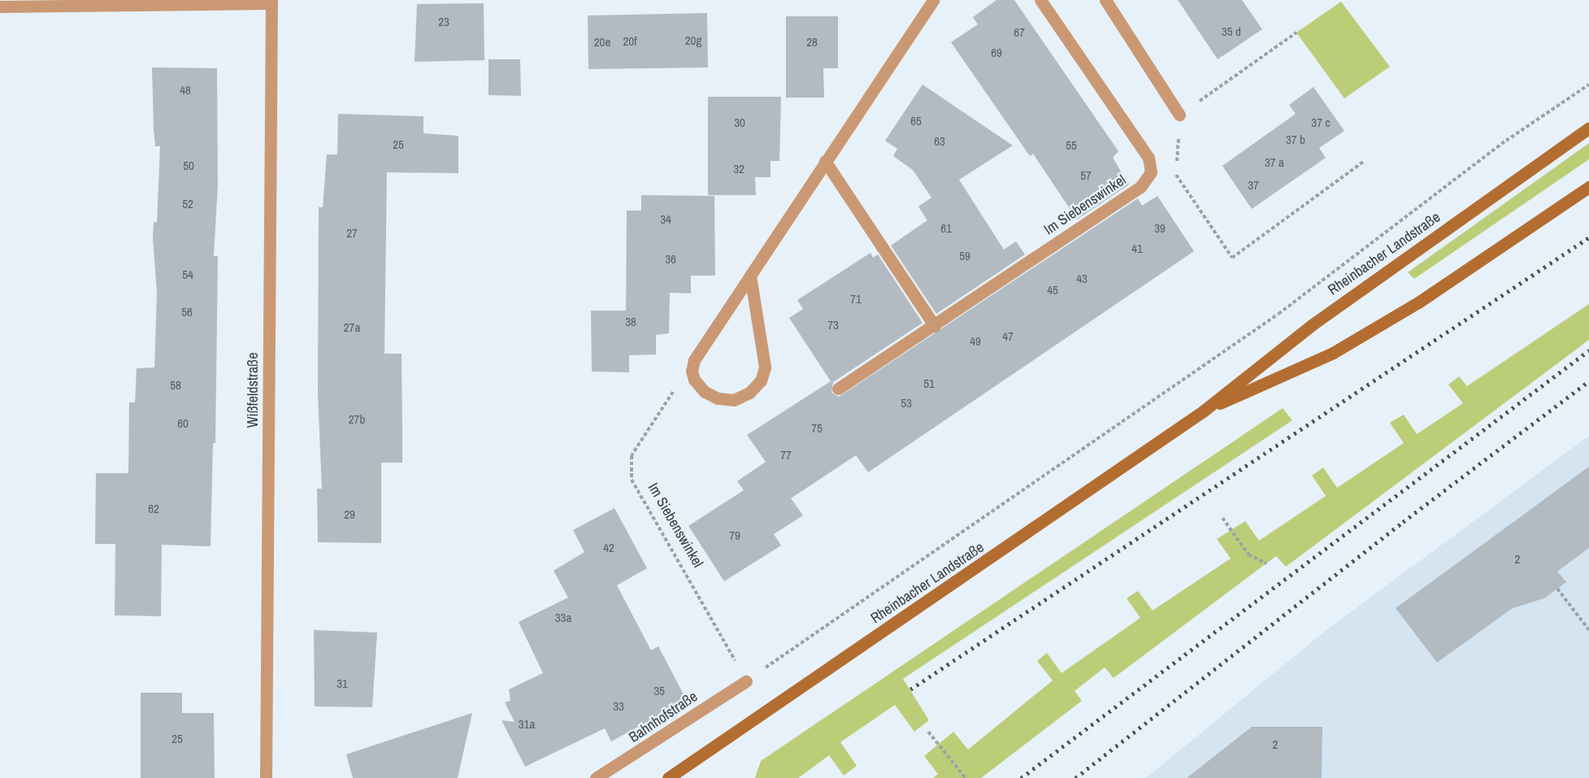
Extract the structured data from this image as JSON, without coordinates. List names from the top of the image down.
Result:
{
  "streets": {
    "main road": ["Rheinbacher Landstraße"],
    "street": ["Im Siebenswinkel", "Wißfeldstraße", "Bahnhofstraße"]
  },
  "crossings": [
    ["Im Siebenswinkel", "Bahnhofstraße"]
  ],
  "house_numbers": [
    "23",
    "35 d",
    "67",
    "20g",
    "20f",
    "20e",
    "28",
    "69",
    "48",
    "65",
    "30",
    "37 c",
    "37 b",
    "63",
    "25",
    "55",
    "37 a",
    "50",
    "32",
    "57",
    "37",
    "52",
    "34",
    "61",
    "39",
    "27",
    "41",
    "59",
    "36",
    "54",
    "43",
    "45",
    "71",
    "56",
    "38",
    "73",
    "27a",
    "47",
    "49",
    "51",
    "58",
    "53",
    "27b",
    "60",
    "75",
    "77",
    "62",
    "29",
    "79",
    "42",
    "2",
    "33a",
    "31",
    "35",
    "33",
    "31a",
    "25",
    "2"
  ]
}
